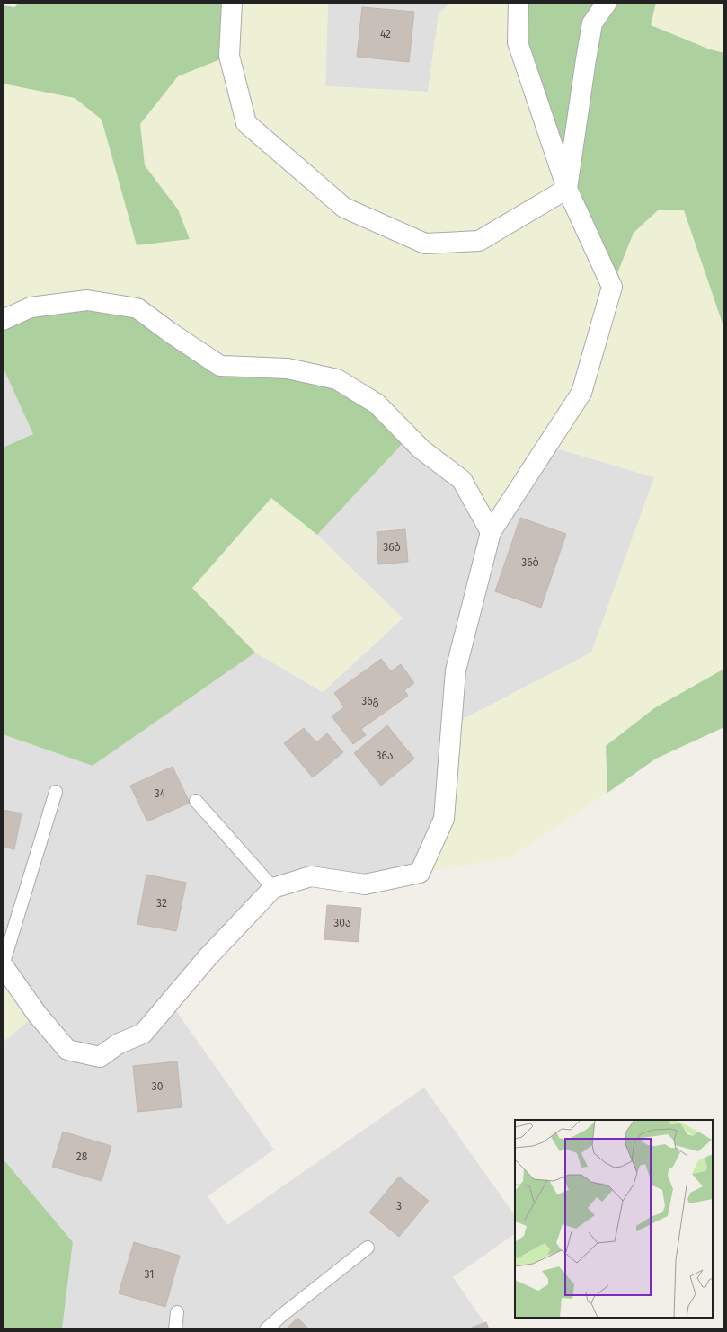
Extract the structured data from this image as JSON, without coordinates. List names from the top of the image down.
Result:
{
  "house_numbers": [
    "42",
    "36ბ",
    "36ბ",
    "36გ",
    "36ა",
    "34",
    "32",
    "30ა",
    "30",
    "28",
    "3",
    "31"
  ]
}
